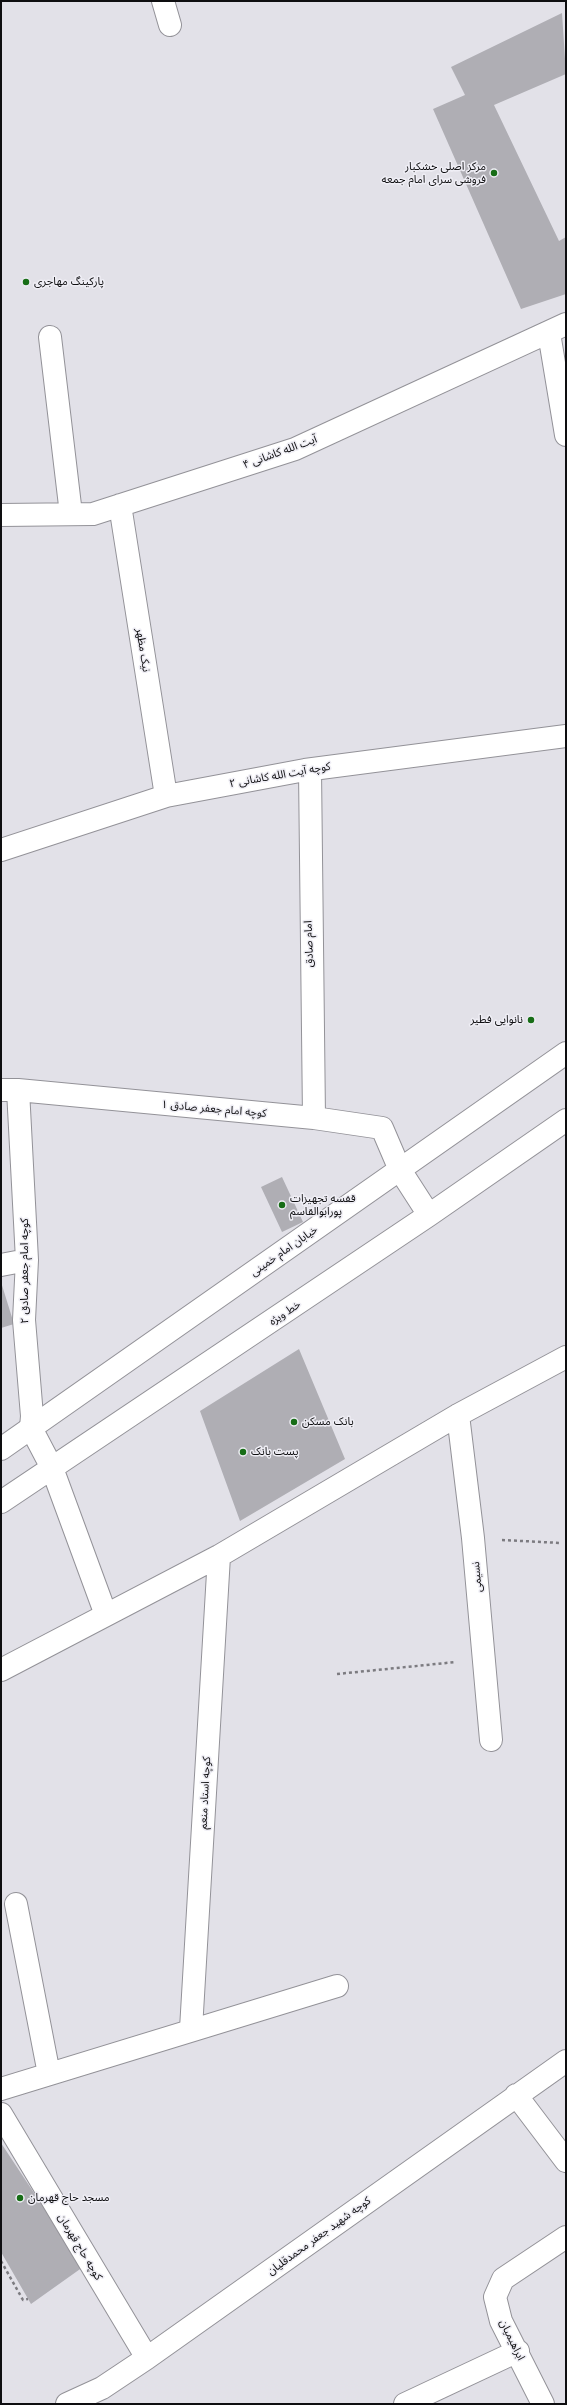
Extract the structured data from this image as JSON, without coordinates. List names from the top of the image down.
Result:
{
  "streets": {
    "street": [
      "آیت الله کاشانی ۴",
      "نیک مظهر",
      "کوچه آیت الله کاشانی ۲",
      "امام صادق",
      "کوچه امام جعفر صادق ۱",
      "خیابان امام خمینی",
      "کوچه امام جعفر صادق ۲",
      "خط ویژه",
      "نسیمی",
      "کوچه استاد منعم",
      "کوچه شهید جعفر محمدقلیان",
      "کوچه حاج قهرمان",
      "ابراهیمیان"
    ]
  },
  "crossings": [
    ["آیت الله کاشانی ۴", "نیک مظهر"],
    ["نیک مظهر", "کوچه آیت الله کاشانی ۲"],
    ["کوچه آیت الله کاشانی ۲", "امام صادق"],
    ["امام صادق", "کوچه امام جعفر صادق ۱"],
    ["کوچه امام جعفر صادق ۱", "خیابان امام خمینی"],
    ["کوچه امام جعفر صادق ۱", "کوچه امام جعفر صادق ۲"],
    ["خیابان امام خمینی", "کوچه امام جعفر صادق ۲"],
    ["کوچه شهید جعفر محمدقلیان", "کوچه حاج قهرمان"]
  ],
  "places": [
    "مرکز اصلی خشکبار فروشی سرای امام جمعه",
    "پارکینگ مهاجری",
    "نانوایی فطیر",
    "قفسه تجهیزات پورابوالقاسم",
    "بانک مسکن",
    "پست بانک",
    "مسجد حاج قهرمان"
  ]
}
